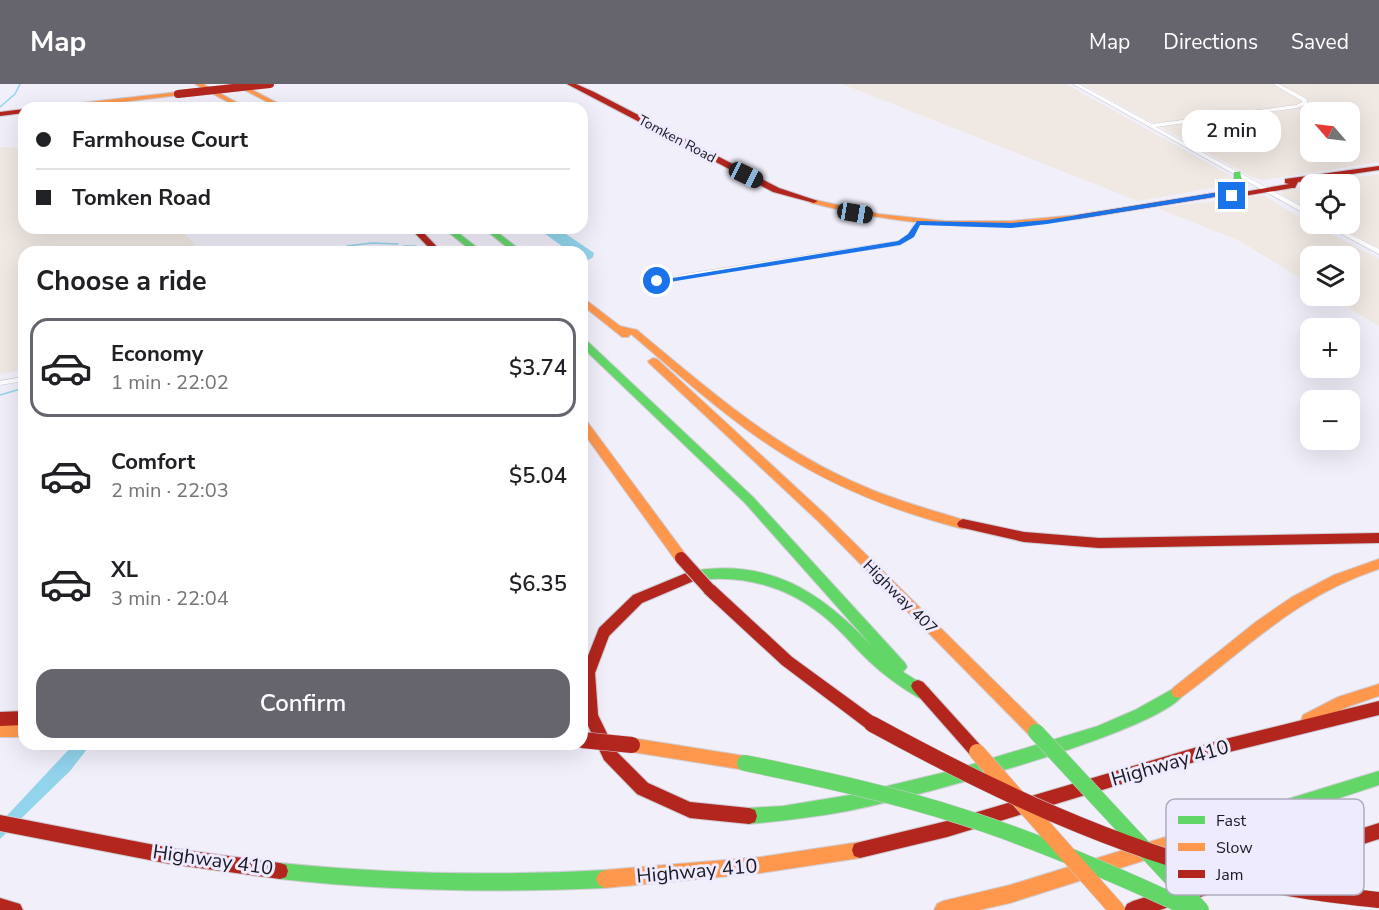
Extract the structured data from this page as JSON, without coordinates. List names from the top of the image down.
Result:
{
  "streets": {
    "main road": ["Tomken Road", "Highway 407", "Highway 410"]
  },
  "legend": ["Fast", "Slow", "Jam"],
  "north": "top left",
  "page": {
    "header": "Map",
    "nav": ["Map", "Directions", "Saved"],
    "map_buttons": ["+", "−"],
    "banner": ["Farmhouse Court", "Tomken Road"],
    "bubble": "2 min",
    "heading": "Choose a ride",
    "list": [
      {
        "name": "Economy",
        "note": "1 min · 22:02",
        "value": "$3.74"
      },
      {
        "name": "Comfort",
        "note": "2 min · 22:03",
        "value": "$5.04"
      },
      {
        "name": "XL",
        "note": "3 min · 22:04",
        "value": "$6.35"
      }
    ],
    "buttons": "Confirm"
  }
}
